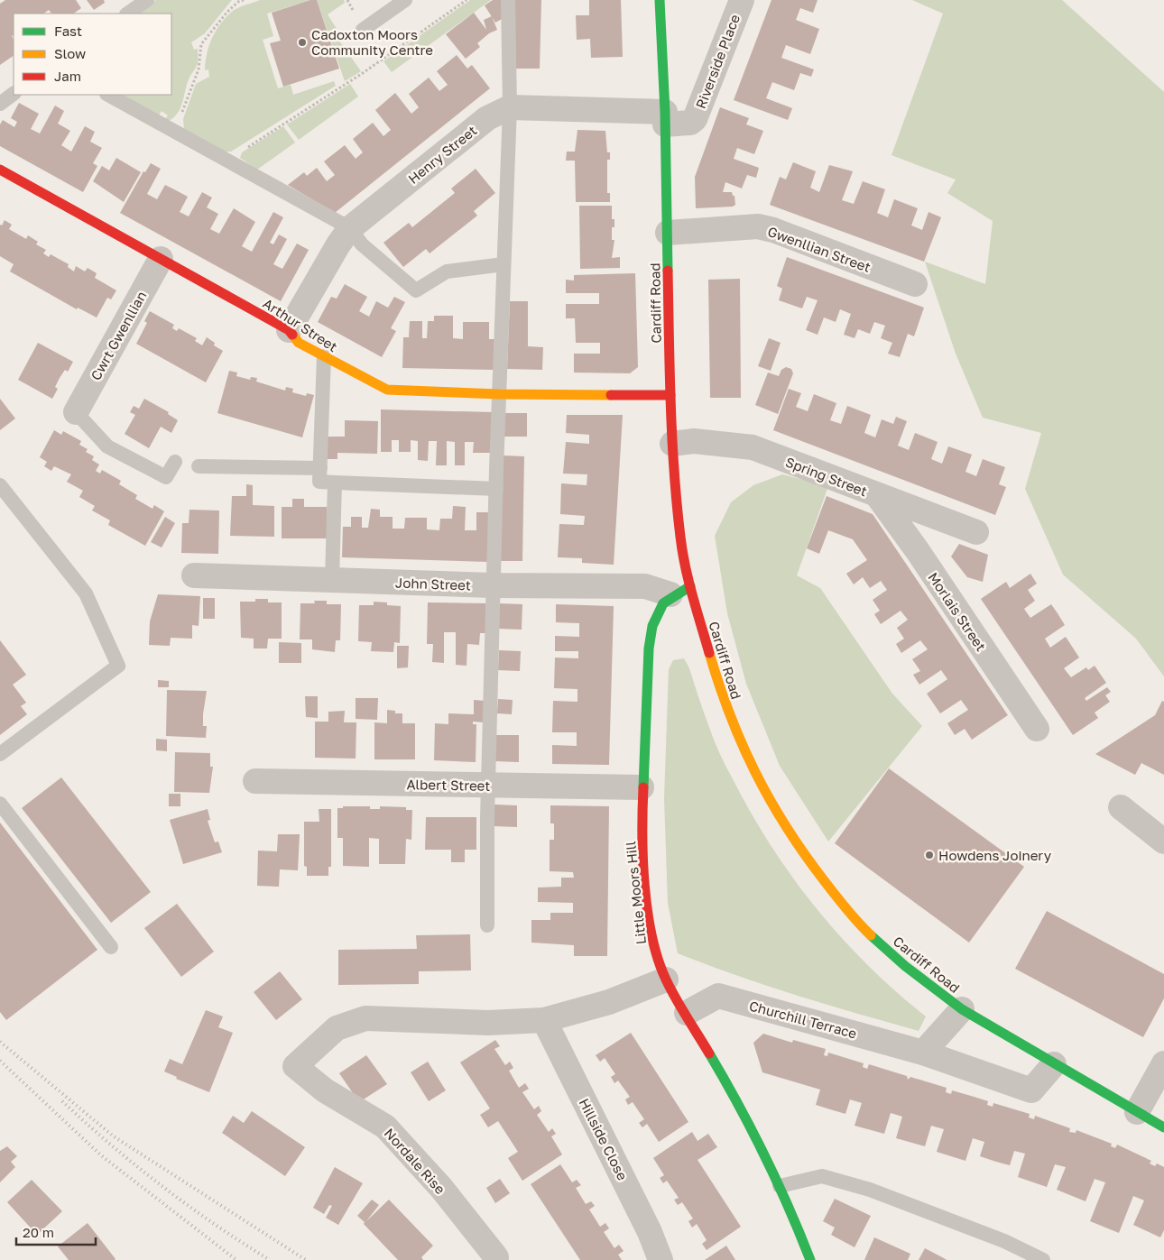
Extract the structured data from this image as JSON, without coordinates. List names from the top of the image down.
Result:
{
  "streets": {
    "street": [
      "Riverside Place",
      "Henry Street",
      "Gwenllian Street",
      "Cardiff Road",
      "Arthur Street",
      "Cwrt Gwenllian",
      "Spring Street",
      "John Street",
      "Morlais Street",
      "Albert Street",
      "Little Moors Hill",
      "Churchill Terrace",
      "Hillside Close",
      "Nordale Rise"
    ]
  },
  "crossings": [
    ["Riverside Place", "Henry Street"],
    ["Riverside Place", "Cardiff Road"],
    ["Henry Street", "Cardiff Road"],
    ["Henry Street", "Arthur Street"],
    ["Gwenllian Street", "Cardiff Road"],
    ["Cardiff Road", "Arthur Street"],
    ["Cardiff Road", "Spring Street"],
    ["Cardiff Road", "John Street"],
    ["Cardiff Road", "Little Moors Hill"],
    ["Cardiff Road", "Churchill Terrace"],
    ["Arthur Street", "Cwrt Gwenllian"],
    ["Spring Street", "Morlais Street"],
    ["John Street", "Little Moors Hill"],
    ["Albert Street", "Little Moors Hill"],
    ["Little Moors Hill", "Churchill Terrace"],
    ["Hillside Close", "Nordale Rise"]
  ],
  "places": ["Cadoxton Moors Community Centre", "Howdens Joinery"],
  "legend": ["Fast", "Slow", "Jam"],
  "scale_bar": "20 m"
}
